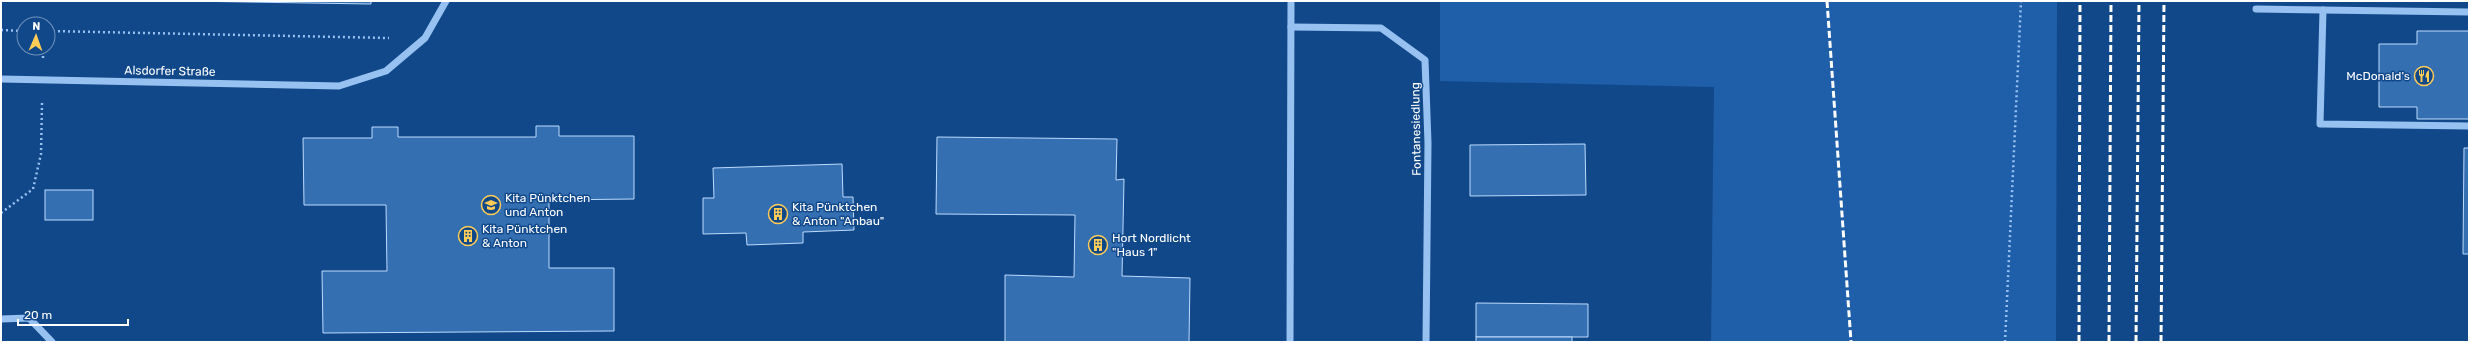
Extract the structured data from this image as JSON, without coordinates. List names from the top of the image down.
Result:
{
  "streets": {
    "street": ["Alsdorfer Straße", "Fontanesiedlung"]
  },
  "places": {
    "restaurant": ["McDonald's"],
    "school or university": ["Kita Pünktchen und Anton"],
    "building": ["Kita Pünktchen & Anton \"Anbau\"", "Kita Pünktchen & Anton", "Hort Nordlicht \"Haus 1\""]
  },
  "scale_bar": "20 m",
  "north": "top"
}
